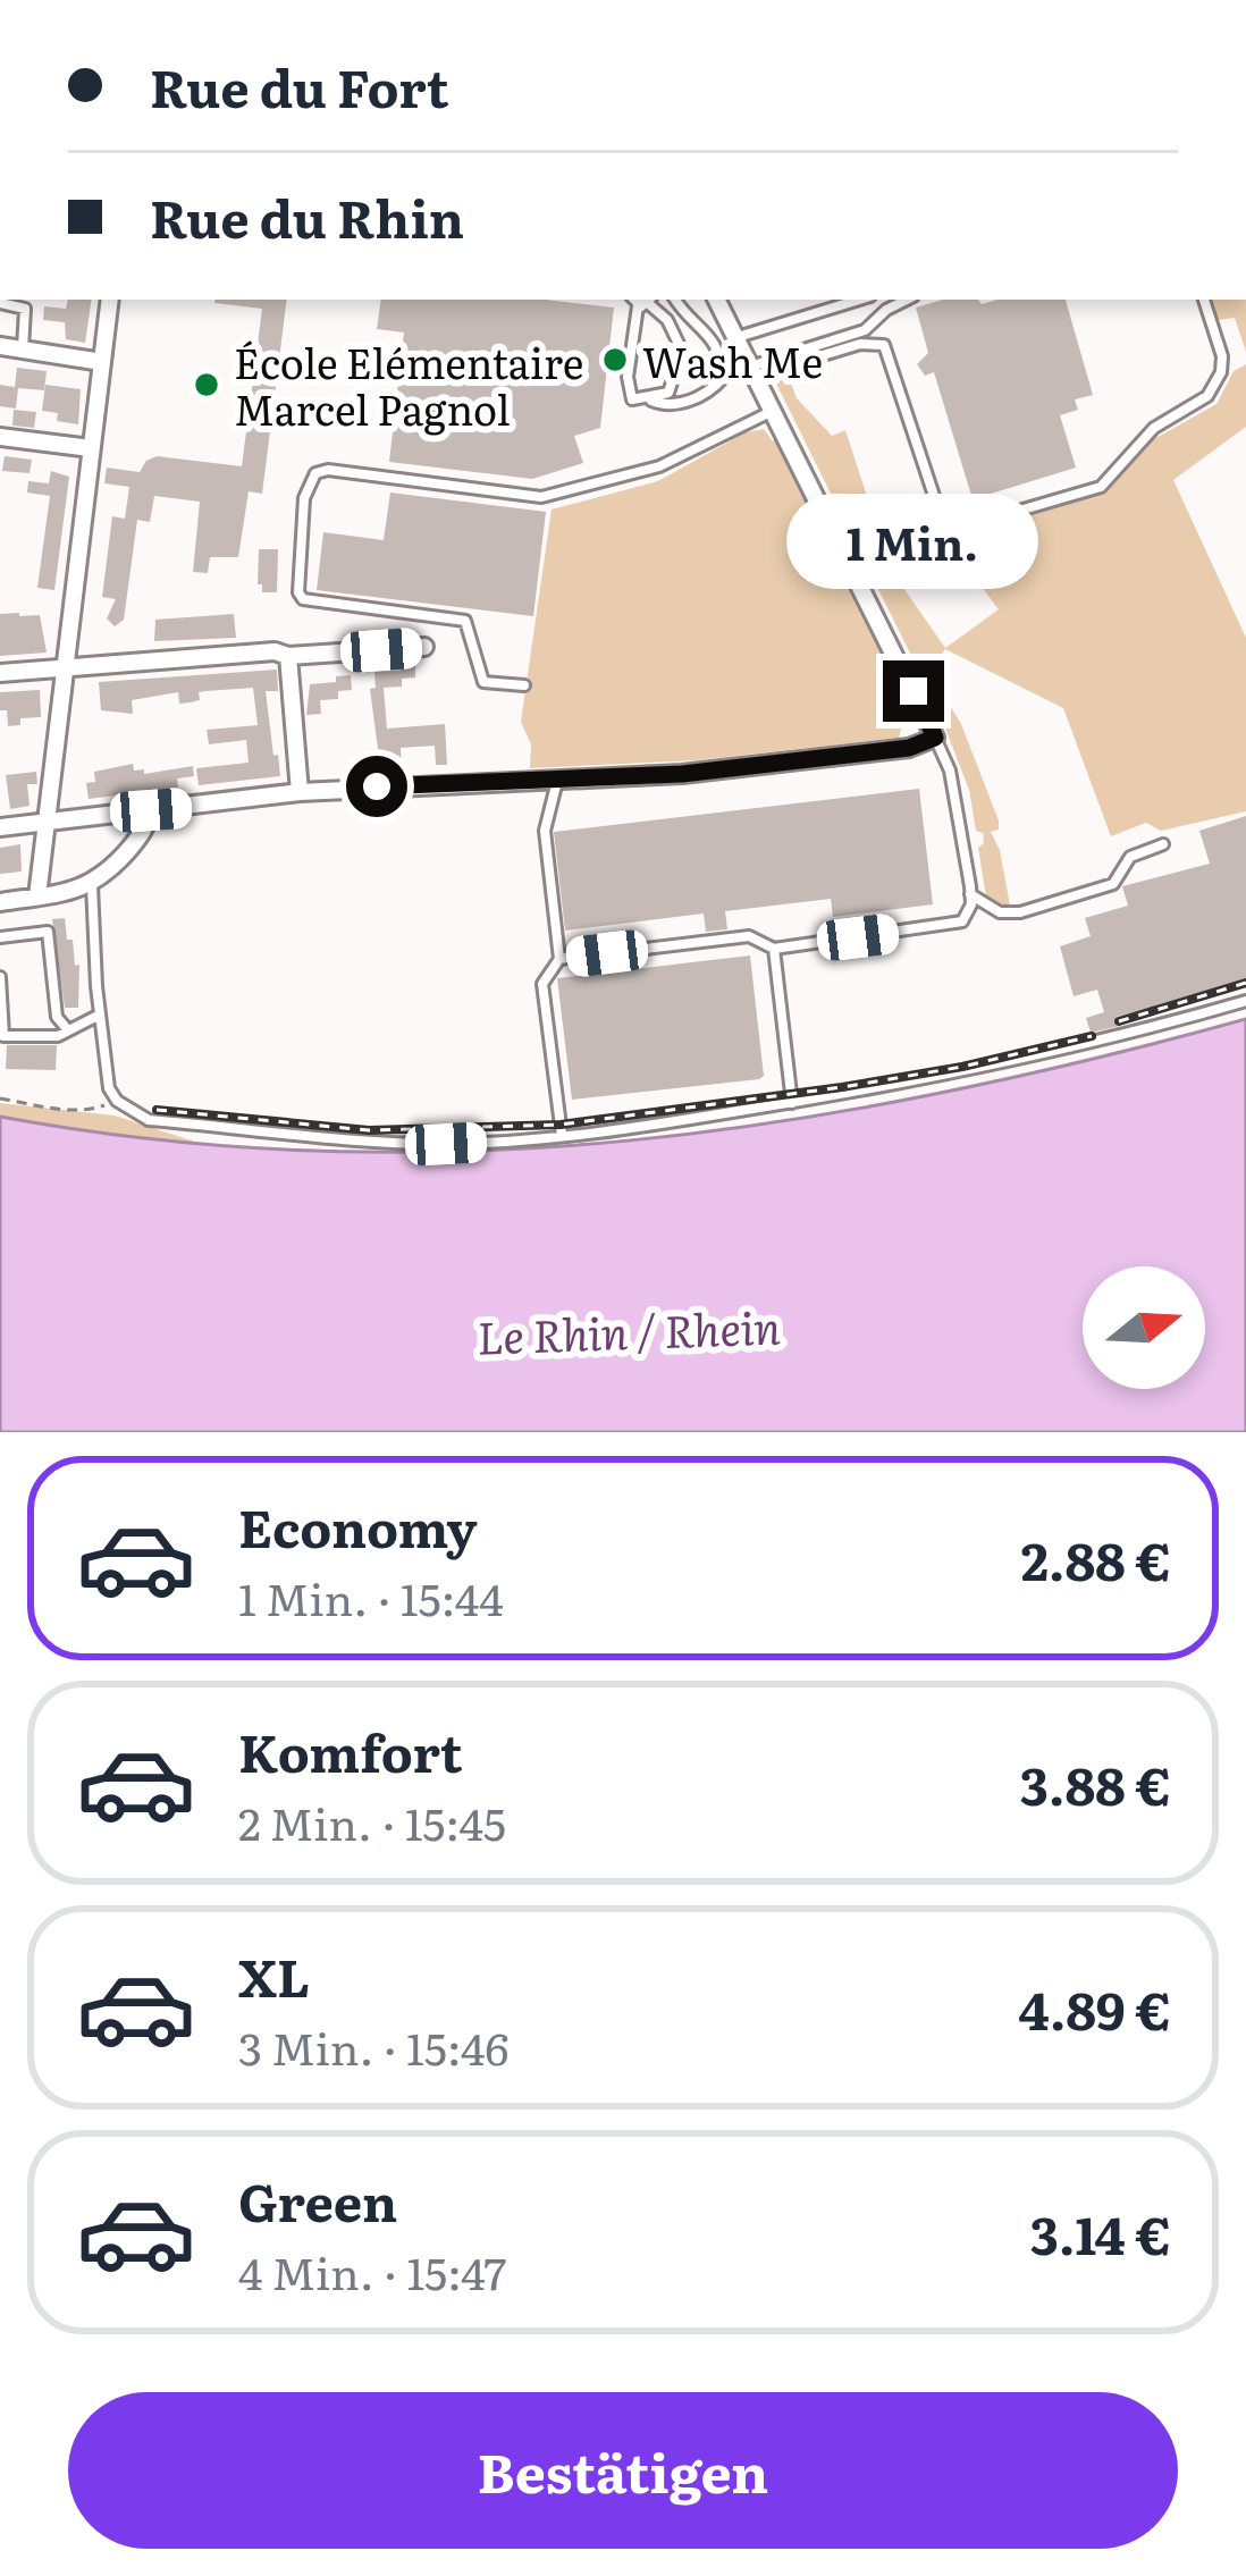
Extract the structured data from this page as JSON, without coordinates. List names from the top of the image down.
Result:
{
  "water": ["Le Rhin / Rhein"],
  "places": ["Wash Me", "École Elémentaire Marcel Pagnol"],
  "north": "right",
  "page": {
    "banner": ["Rue du Fort", "Rue du Rhin"],
    "bubble": "1 Min.",
    "list": [
      {
        "name": "Economy",
        "note": "1 Min. · 15:44",
        "value": "2.88 €"
      },
      {
        "name": "Komfort",
        "note": "2 Min. · 15:45",
        "value": "3.88 €"
      },
      {
        "name": "XL",
        "note": "3 Min. · 15:46",
        "value": "4.89 €"
      },
      {
        "name": "Green",
        "note": "4 Min. · 15:47",
        "value": "3.14 €"
      }
    ],
    "buttons": "Bestätigen"
  }
}
